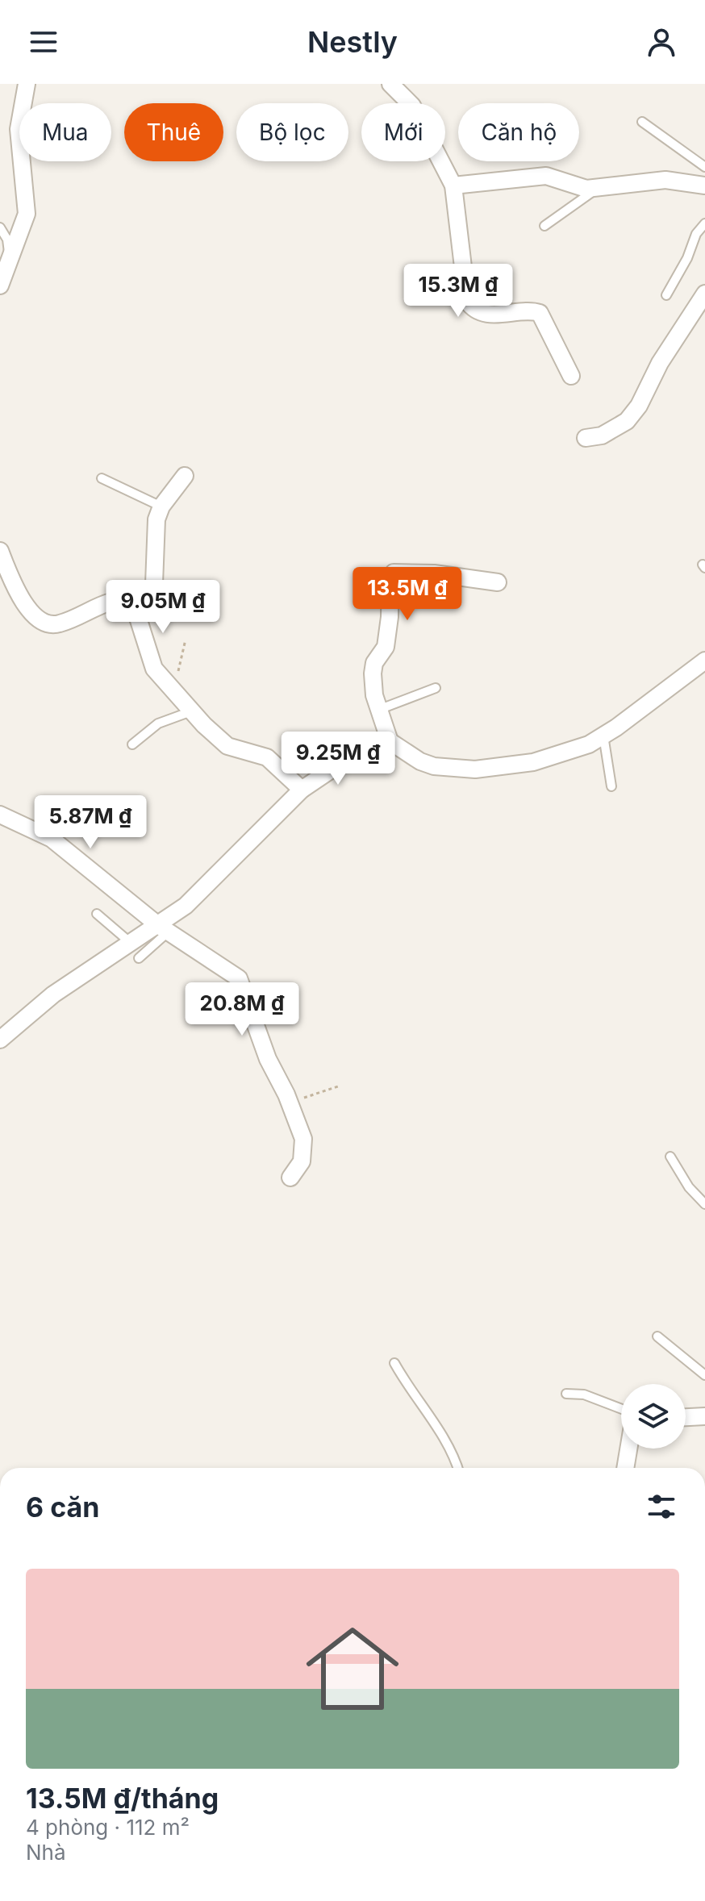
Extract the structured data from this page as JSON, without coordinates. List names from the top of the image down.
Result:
{
  "page": {
    "header": "Nestly",
    "chip": [
      "Mua",
      "Thuê",
      "Bộ lọc",
      "Mới",
      "Căn hộ"
    ],
    "price": [
      "15.3M ₫",
      "13.5M ₫",
      "9.05M ₫",
      "9.25M ₫",
      "5.87M ₫",
      "20.8M ₫"
    ],
    "heading": "6 căn",
    "list": [
      {
        "name": "13.5M ₫/tháng",
        "note": "4 phòng · 112 m² · Nhà"
      }
    ]
  }
}
